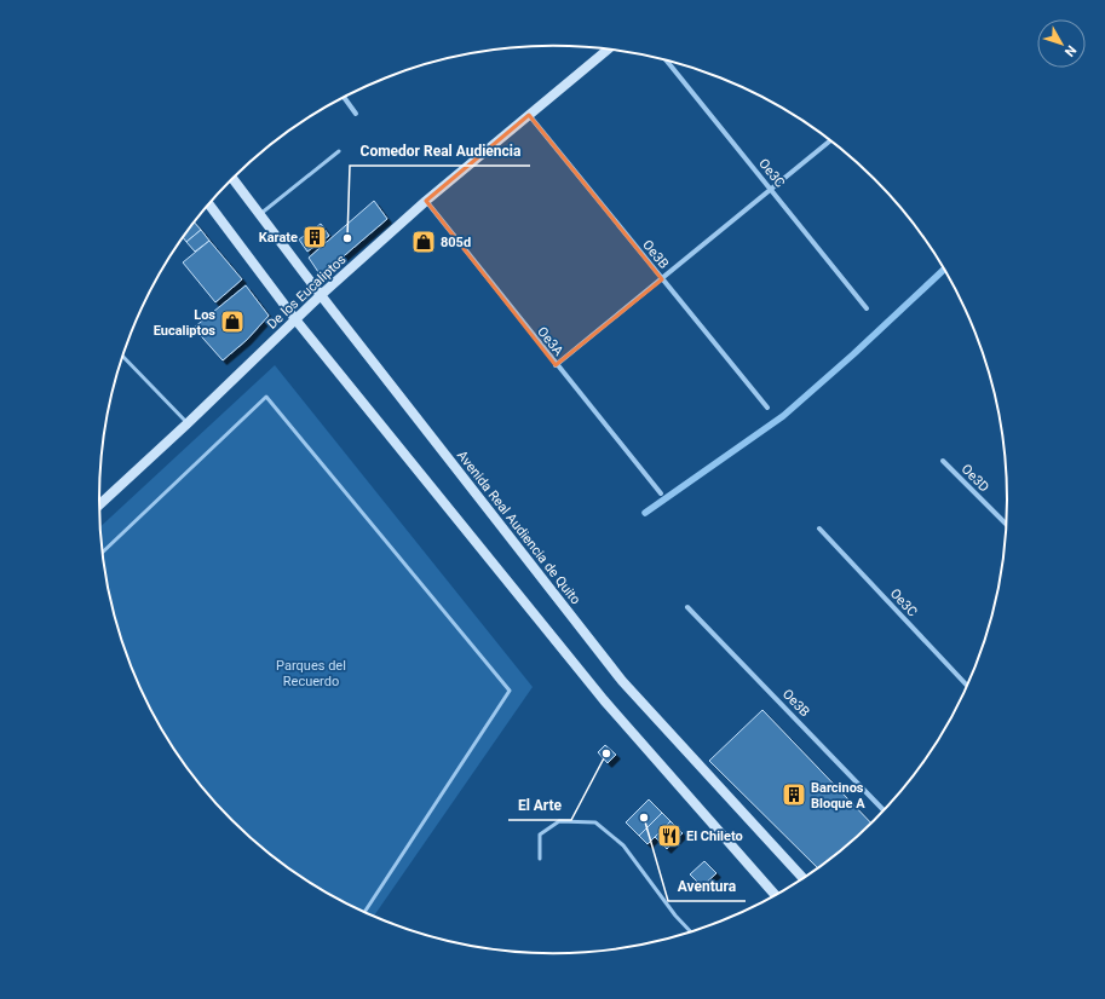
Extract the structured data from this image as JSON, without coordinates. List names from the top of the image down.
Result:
{
  "streets": {
    "main road": ["De los Eucaliptos", "Avenida Real Audiencia de Quito"],
    "street": [
      "Oe3C",
      "Oe3B",
      "Oe3A",
      "Oe3D"
    ]
  },
  "crossings": [
    ["Oe3B", "De los Eucaliptos"],
    ["De los Eucaliptos", "Oe3A"],
    ["De los Eucaliptos", "Avenida Real Audiencia de Quito"]
  ],
  "parks": ["Parques del Recuerdo"],
  "places": {
    "building": ["Karate", "Barcinos Bloque A"],
    "other": ["Comedor Real Audiencia", "El Arte", "Aventura"],
    "shop": ["805d", "Los Eucaliptos"],
    "restaurant": ["El Chileto"]
  },
  "north": "bottom right"
}
